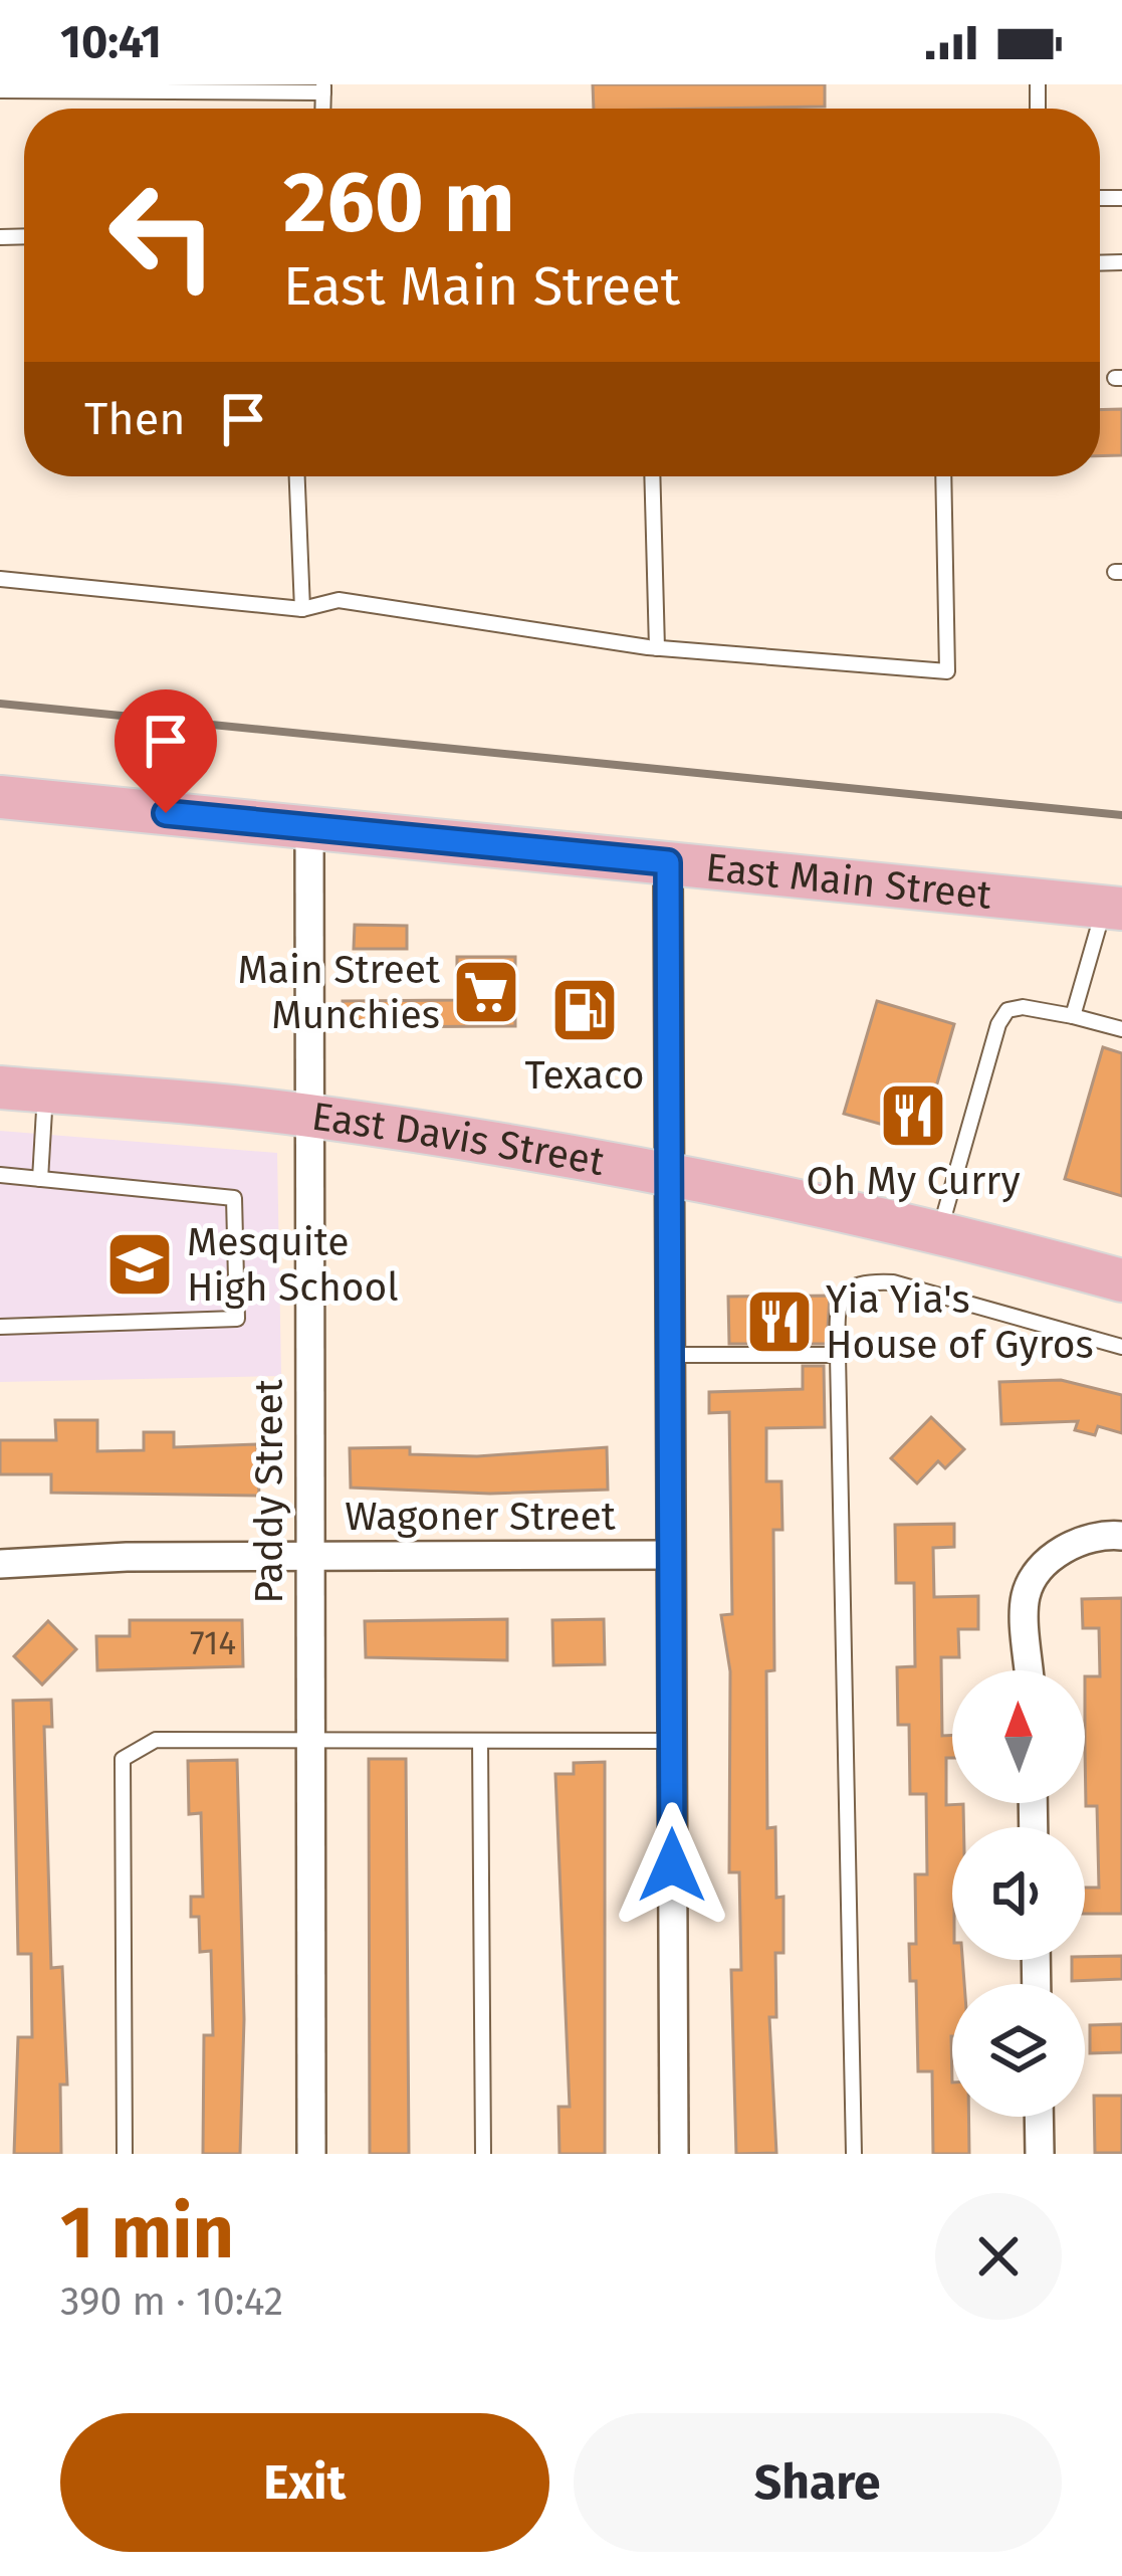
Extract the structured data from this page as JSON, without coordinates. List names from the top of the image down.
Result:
{
  "streets": {
    "main road": ["East Main Street", "East Davis Street"],
    "street": ["Paddy Street", "Wagoner Street"]
  },
  "crossings": [
    ["East Main Street", "Paddy Street"],
    ["East Davis Street", "Paddy Street"],
    ["Paddy Street", "Wagoner Street"]
  ],
  "places": {
    "supermarket": ["Main Street Munchies"],
    "fuel station": ["Texaco"],
    "restaurant": ["Oh My Curry", "Yia Yia's House of Gyros"],
    "school or university": ["Mesquite High School"]
  },
  "house_numbers": ["714"],
  "north": "top",
  "page": {
    "status": "10:41",
    "turn": ["260 m", "East Main Street"],
    "then": "Then",
    "heading": ["1 min", "390 m · 10:42"],
    "buttons": ["Exit", "Share"]
  }
}
